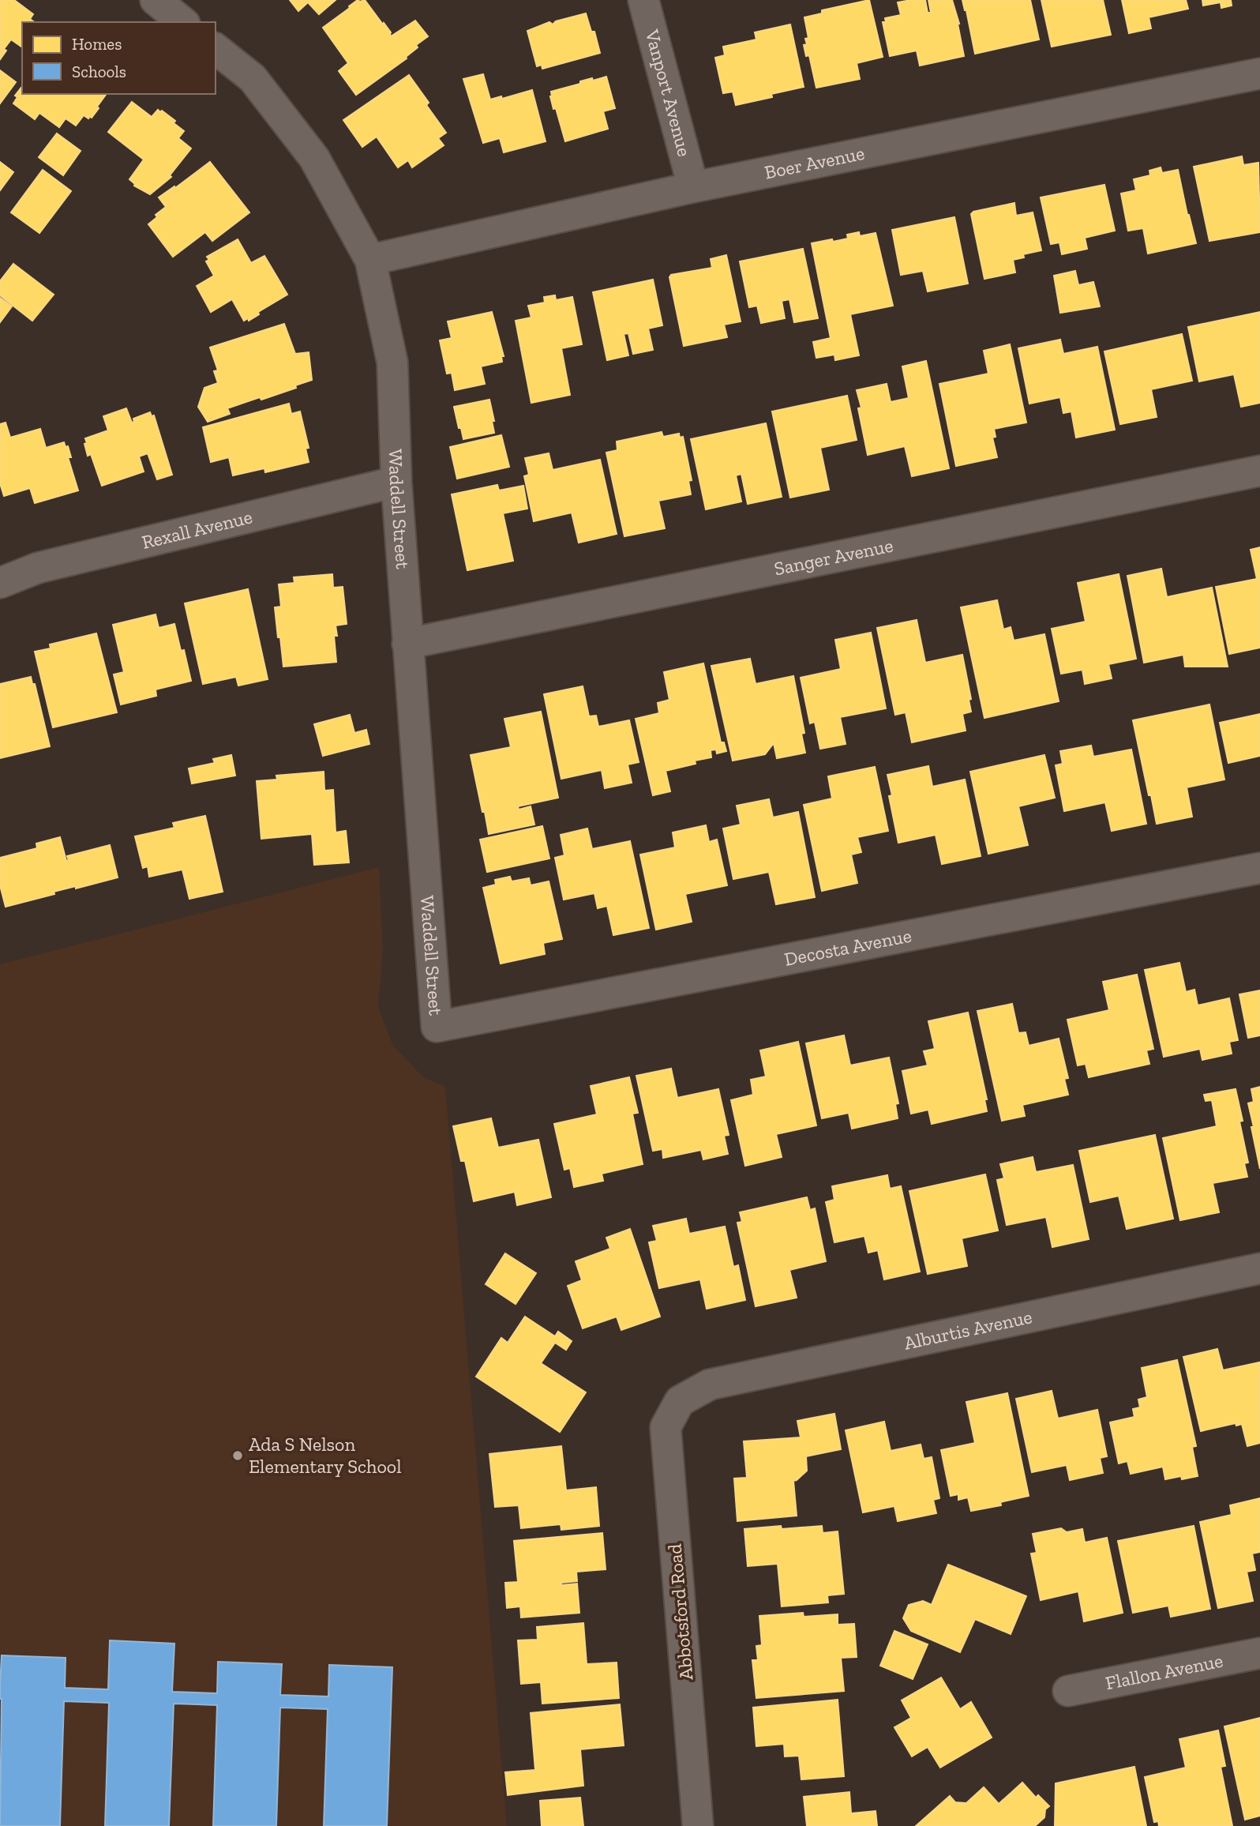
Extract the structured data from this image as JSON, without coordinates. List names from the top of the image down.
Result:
{
  "streets": {
    "street": [
      "Vanport Avenue",
      "Boer Avenue",
      "Waddell Street",
      "Rexall Avenue",
      "Sanger Avenue",
      "Decosta Avenue",
      "Alburtis Avenue",
      "Abbotsford Road",
      "Flallon Avenue"
    ]
  },
  "crossings": [
    ["Vanport Avenue", "Boer Avenue"],
    ["Boer Avenue", "Waddell Street"],
    ["Waddell Street", "Rexall Avenue"],
    ["Waddell Street", "Sanger Avenue"],
    ["Waddell Street", "Decosta Avenue"],
    ["Alburtis Avenue", "Abbotsford Road"]
  ],
  "places": ["Ada S Nelson Elementary School"],
  "legend": ["Homes", "Schools"]
}
